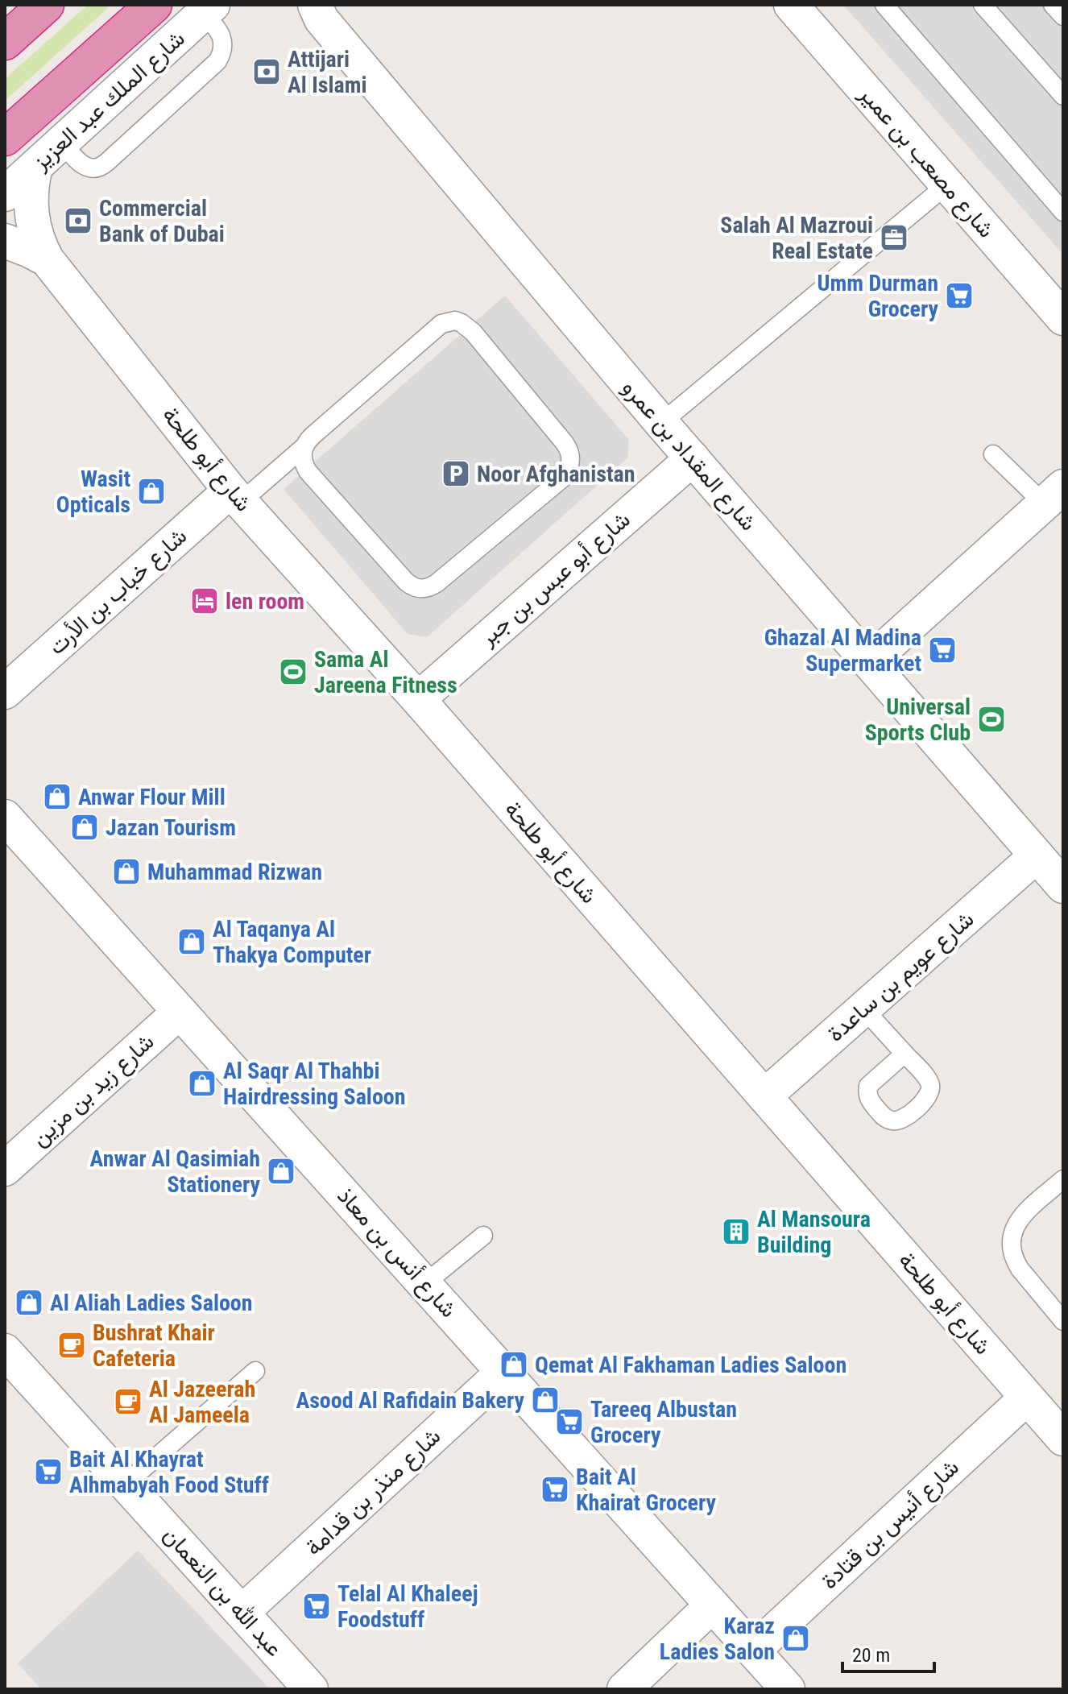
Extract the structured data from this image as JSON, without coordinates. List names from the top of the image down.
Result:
{
  "streets": {
    "highway": ["شارع الملك عبد العزيز"],
    "street": [
      "شارع مصعب بن عمير",
      "شارع المقداد بن عمرو",
      "شارع أبو طلحة",
      "شارع أبو عبس بن جبر",
      "شارع خباب بن الأرت",
      "شارع عويم بن ساعدة",
      "شارع زيد بن مزين",
      "شارع أنس بن معاذ",
      "شارع منذر بن قدامة",
      "شارع أنيس بن قتادة",
      "عبد الله بن النعمان"
    ]
  },
  "crossings": [
    ["شارع الملك عبد العزيز", "شارع أبو طلحة"],
    ["شارع المقداد بن عمرو", "شارع أبو عبس بن جبر"],
    ["شارع المقداد بن عمرو", "شارع عويم بن ساعدة"],
    ["شارع أبو طلحة", "شارع أبو عبس بن جبر"],
    ["شارع أبو طلحة", "شارع خباب بن الأرت"],
    ["شارع أبو طلحة", "شارع عويم بن ساعدة"],
    ["شارع أبو طلحة", "شارع أنيس بن قتادة"],
    ["شارع زيد بن مزين", "شارع أنس بن معاذ"],
    ["شارع أنس بن معاذ", "شارع منذر بن قدامة"],
    ["شارع أنس بن معاذ", "شارع أنيس بن قتادة"],
    ["شارع منذر بن قدامة", "عبد الله بن النعمان"]
  ],
  "places": {
    "bank": ["Attijari Al Islami", "Commercial Bank of Dubai"],
    "office": ["Salah Al Mazroui Real Estate"],
    "supermarket": [
      "Umm Durman Grocery",
      "Ghazal Al Madina Supermarket",
      "Tareeq Albustan Grocery",
      "Bait Al Khayrat Alhmabyah Food Stuff",
      "Bait Al Khairat Grocery",
      "Telal Al Khaleej Foodstuff"
    ],
    "parking": ["Noor Afghanistan"],
    "shop": [
      "Wasit Opticals",
      "Anwar Flour Mill",
      "Jazan Tourism",
      "Muhammad Rizwan",
      "Al Taqanya Al Thakya Computer",
      "Al Saqr Al Thahbi Hairdressing Saloon",
      "Anwar Al Qasimiah Stationery",
      "Al Aliah Ladies Saloon",
      "Qemat Al Fakhaman Ladies Saloon",
      "Asood Al Rafidain Bakery",
      "Karaz Ladies Salon"
    ],
    "hotel": ["len room"],
    "sports": ["Sama Al Jareena Fitness", "Universal Sports Club"],
    "building": ["Al Mansoura Building"],
    "cafe": ["Bushrat Khair Cafeteria", "Al Jazeerah Al Jameela"]
  },
  "scale_bar": "20 m"
}
